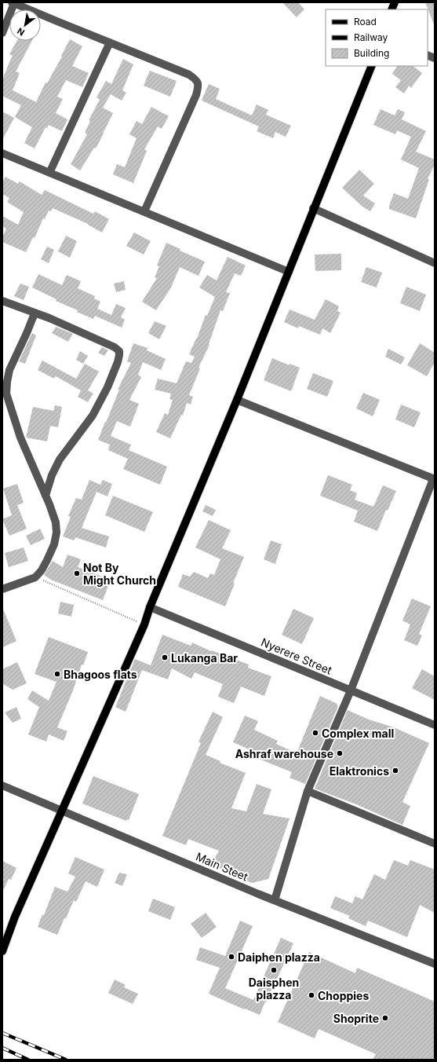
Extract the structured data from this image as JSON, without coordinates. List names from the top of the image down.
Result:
{
  "streets": {
    "street": ["Nyerere Street", "Main Steet"]
  },
  "places": [
    "Not By Might Church",
    "Lukanga Bar",
    "Bhagoos flats",
    "Complex mall",
    "Ashraf warehouse",
    "Elaktronics",
    "Daiphen plazza",
    "Daisphen plazza",
    "Choppies",
    "Shoprite"
  ],
  "legend": ["Road", "Railway", "Building"],
  "north": "bottom left"
}
